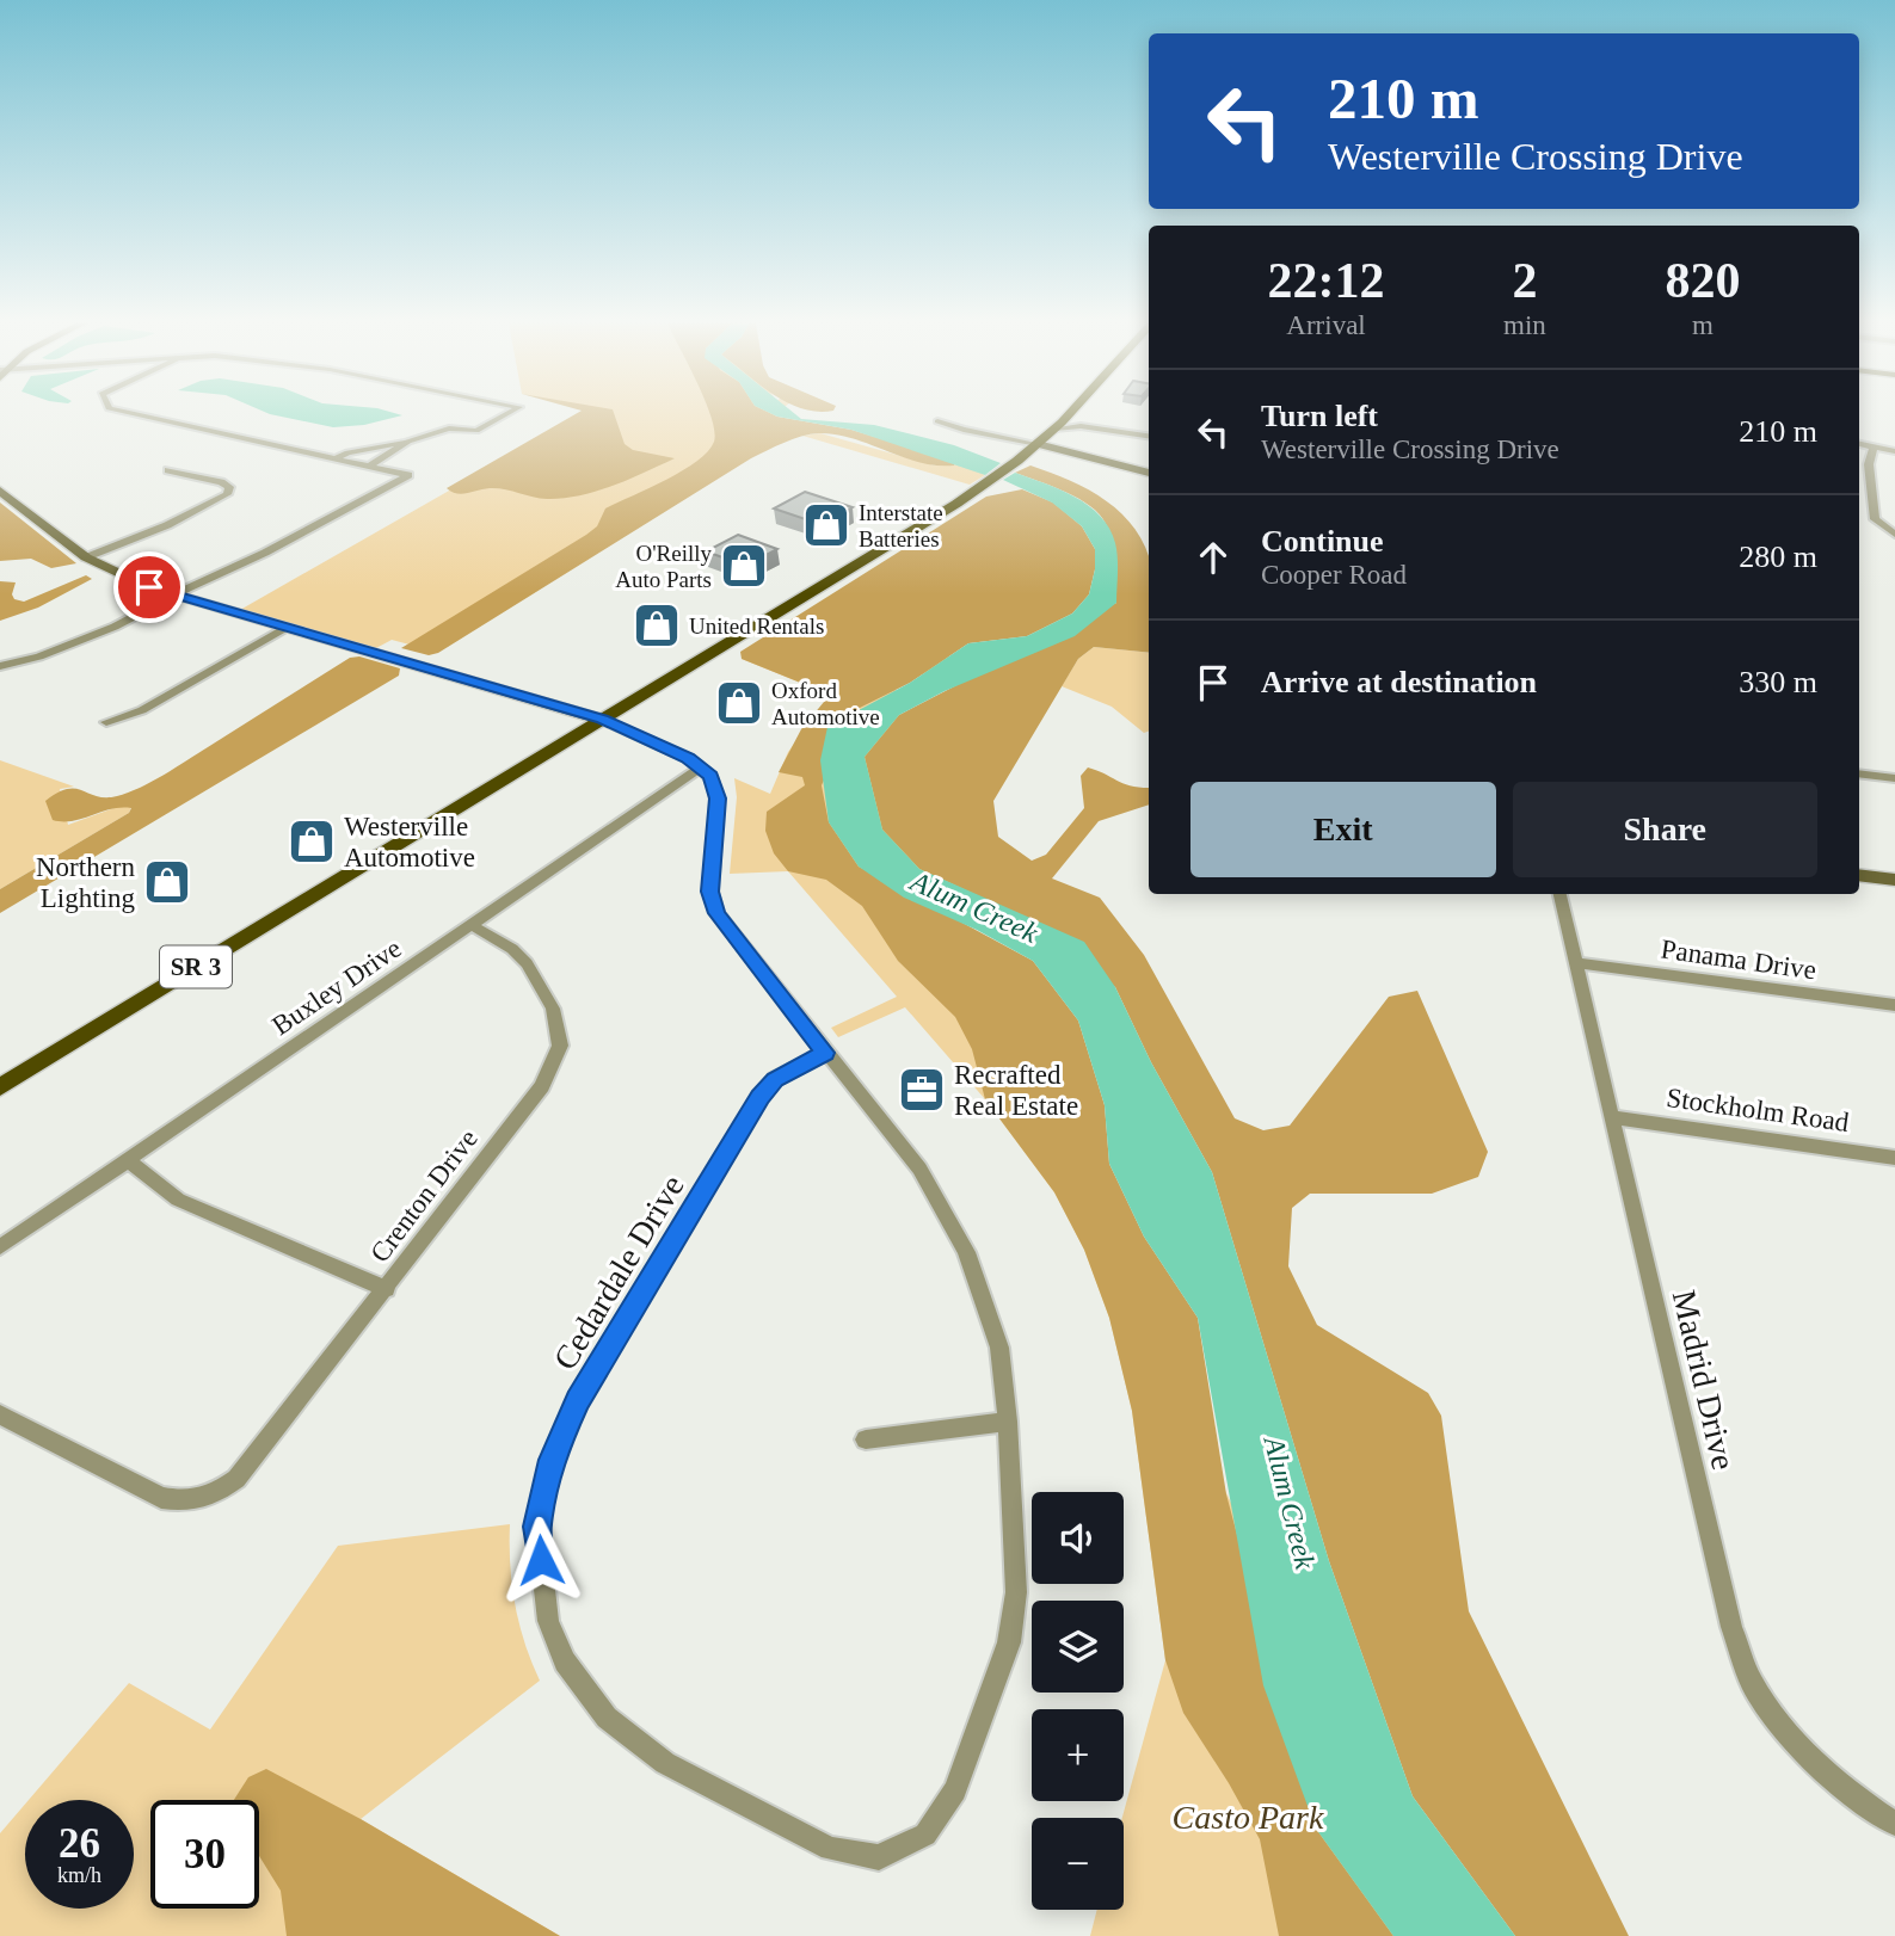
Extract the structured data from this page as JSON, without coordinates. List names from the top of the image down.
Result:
{
  "streets": {
    "main road": ["SR 3"],
    "street": [
      "Panama Drive",
      "Buxley Drive",
      "Stockholm Road",
      "Crenton Drive",
      "Cedardale Drive",
      "Madrid Drive"
    ]
  },
  "crossings": [
    ["Panama Drive", "Madrid Drive"],
    ["Buxley Drive", "Crenton Drive"],
    ["Buxley Drive", "Cedardale Drive"],
    ["Stockholm Road", "Madrid Drive"]
  ],
  "water": ["Alum Creek"],
  "parks": ["Casto Park"],
  "places": {
    "shop": [
      "Interstate Batteries",
      "O'Reilly Auto Parts",
      "United Rentals",
      "Oxford Automotive",
      "Westerville Automotive",
      "Northern Lighting"
    ],
    "office": ["Recrafted Real Estate"]
  },
  "page": {
    "turn": ["210 m", "Westerville Crossing Drive"],
    "eta": [
      "22:12",
      "Arrival",
      "2",
      "min",
      "820",
      "m"
    ],
    "list": [
      {
        "name": "Turn left",
        "note": "Westerville Crossing Drive",
        "value": "210 m"
      },
      {
        "name": "Continue",
        "note": "Cooper Road",
        "value": "280 m"
      },
      {
        "name": "Arrive at destination",
        "value": "330 m"
      }
    ],
    "buttons": ["Exit", "Share"],
    "map_buttons": ["+", "−"],
    "speed": "26 km/h",
    "limit": "30"
  }
}
